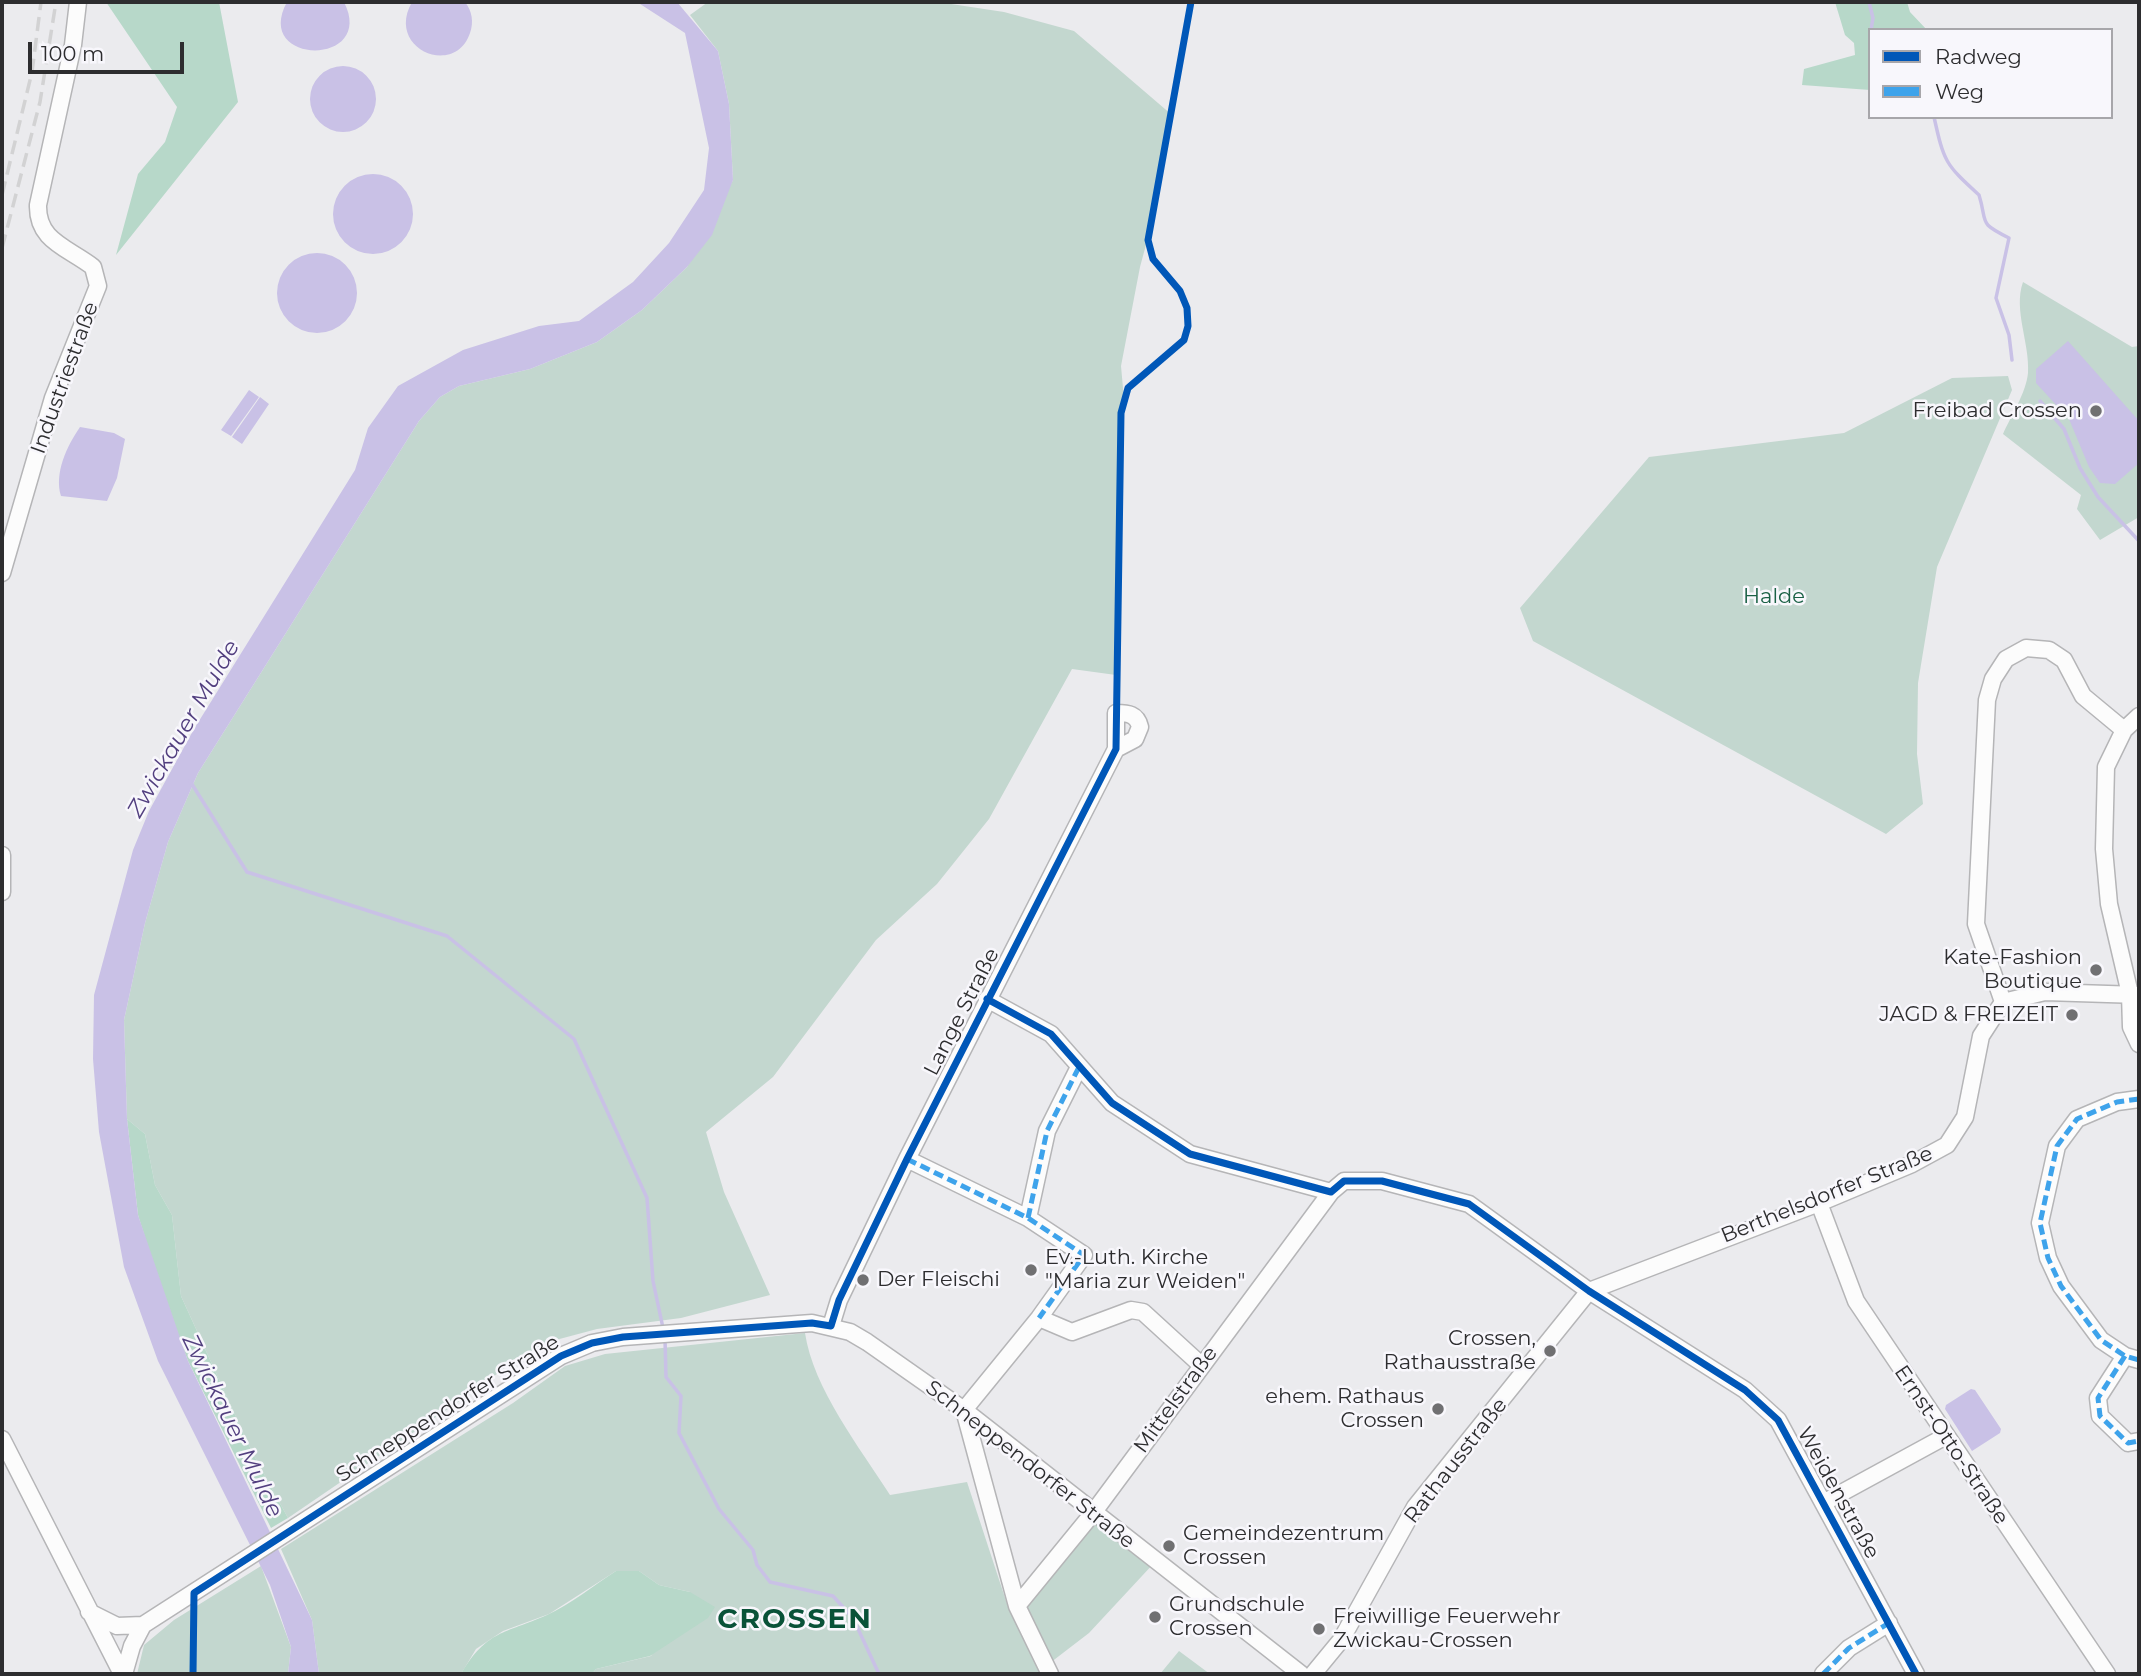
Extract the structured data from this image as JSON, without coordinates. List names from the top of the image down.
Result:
{
  "streets": {
    "street": [
      "Industriestraße",
      "Lange Straße",
      "Berthelsdorfer Straße",
      "Mittelstraße",
      "Schneppendorfer Straße",
      "Ernst-Otto-Straße",
      "Rathausstraße",
      "Weidenstraße"
    ]
  },
  "crossings": [
    ["Lange Straße", "Schneppendorfer Straße"],
    ["Berthelsdorfer Straße", "Ernst-Otto-Straße"],
    ["Berthelsdorfer Straße", "Rathausstraße"],
    ["Berthelsdorfer Straße", "Weidenstraße"],
    ["Mittelstraße", "Schneppendorfer Straße"],
    ["Mittelstraße", "Weidenstraße"],
    ["Rathausstraße", "Weidenstraße"]
  ],
  "districts": ["CROSSEN"],
  "water": ["Zwickauer Mulde"],
  "parks": ["Halde"],
  "places": [
    "Freibad Crossen",
    "Kate-Fashion Boutique",
    "JAGD & FREIZEIT",
    "Ev.-Luth. Kirche \"Maria zur Weiden\"",
    "Der Fleischi",
    "Crossen, Rathausstraße",
    "ehem. Rathaus Crossen",
    "Gemeindezentrum Crossen",
    "Grundschule Crossen",
    "Freiwillige Feuerwehr Zwickau-Crossen"
  ],
  "legend": ["Radweg", "Weg"],
  "scale_bar": "100 m"
}
